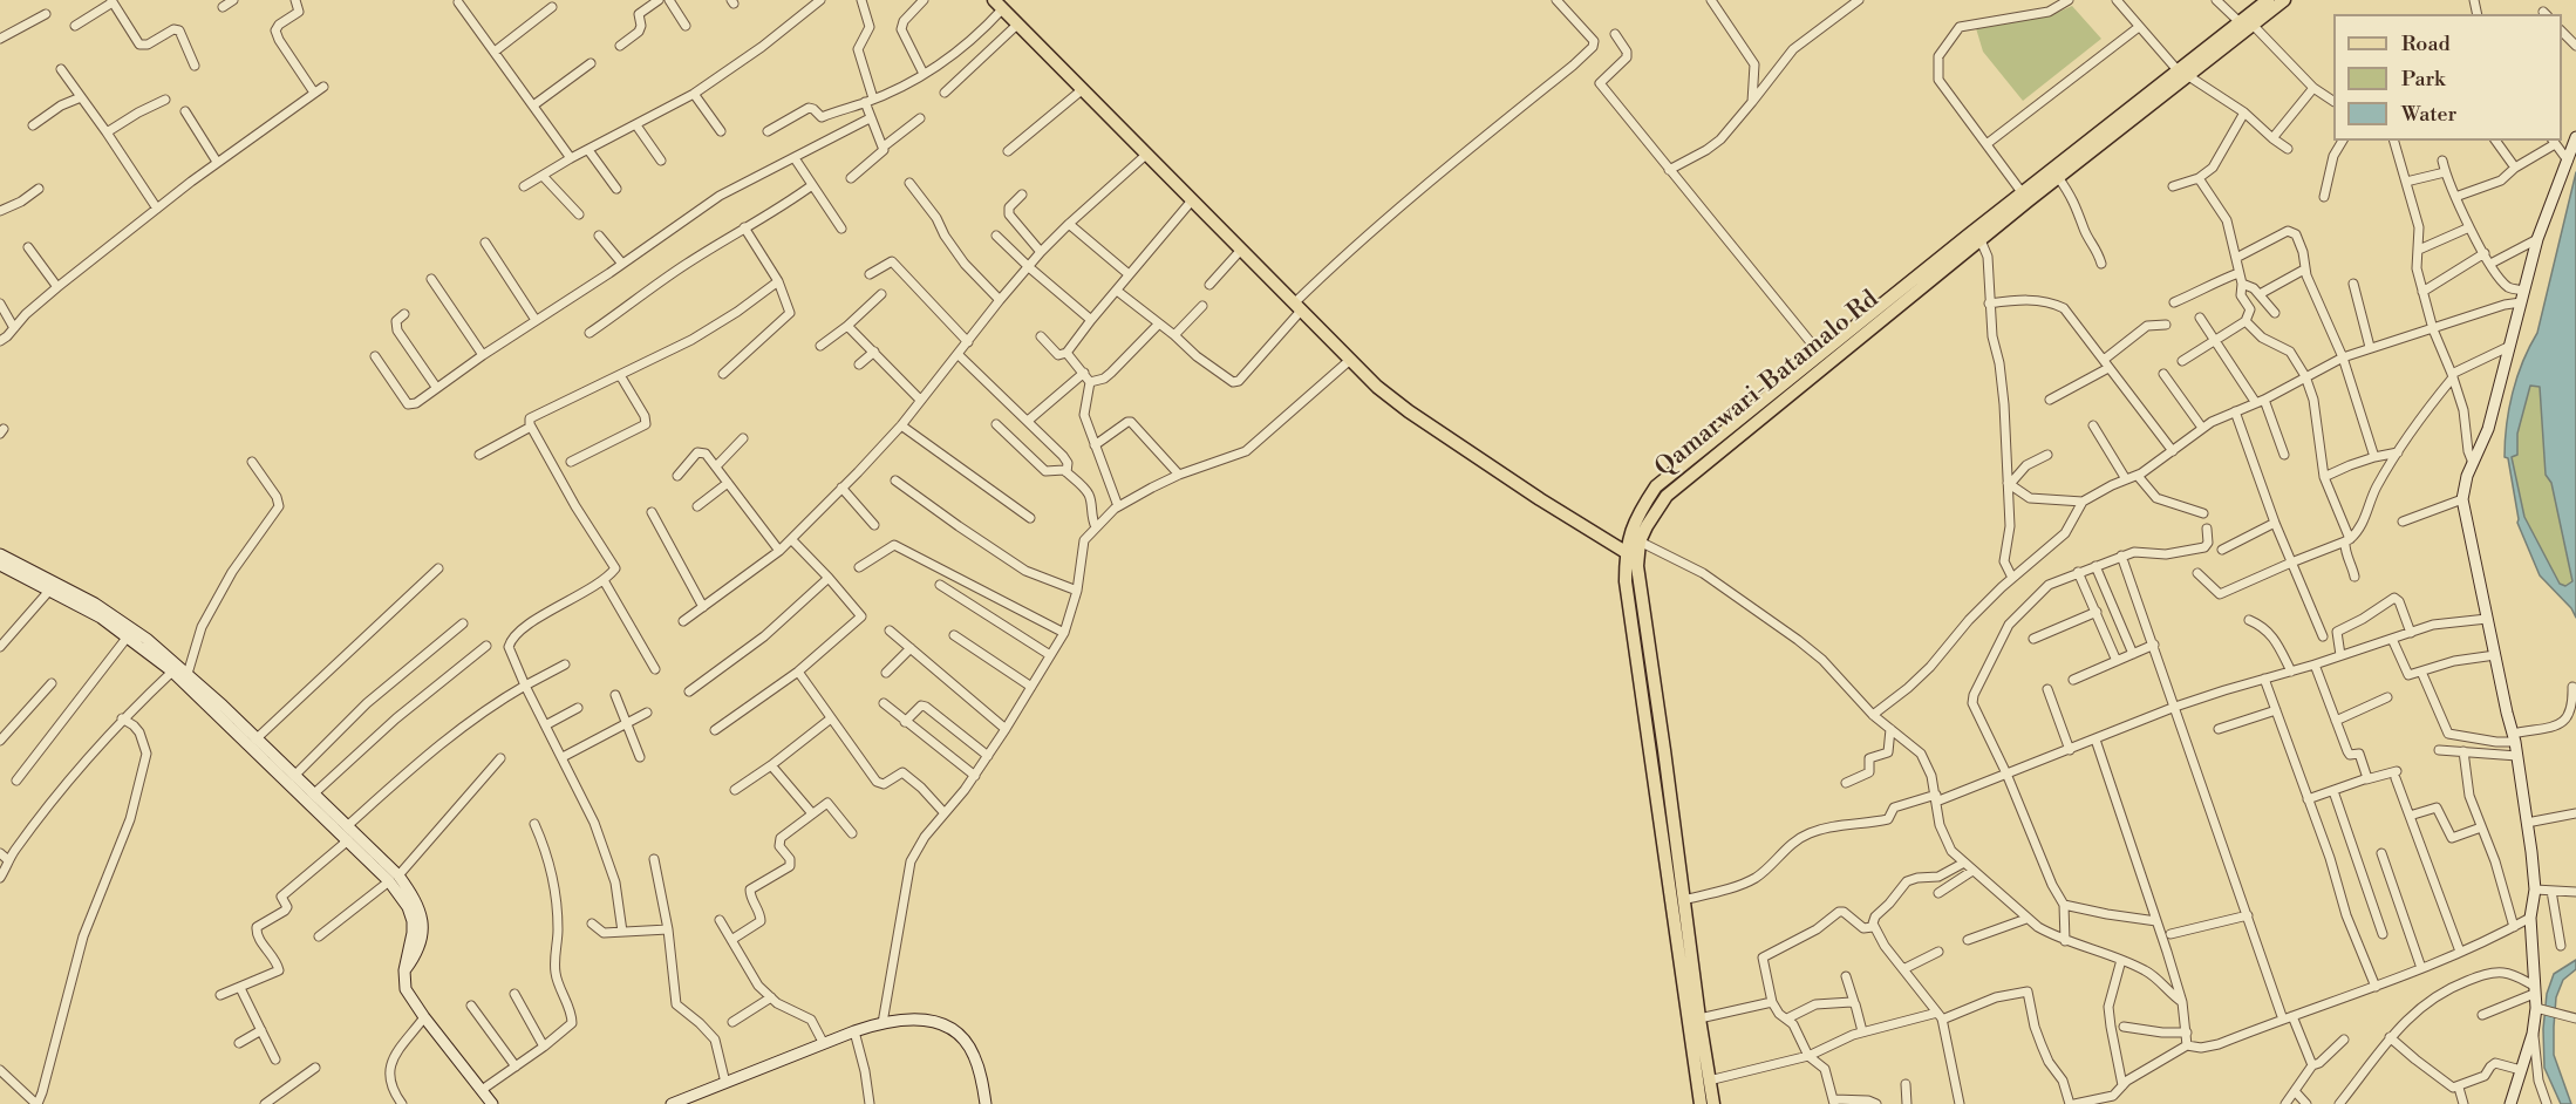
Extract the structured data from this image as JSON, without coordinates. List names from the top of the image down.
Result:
{
  "streets": {
    "main road": ["Qamarwari-Batamalo Rd"]
  },
  "legend": ["Road", "Park", "Water"]
}
